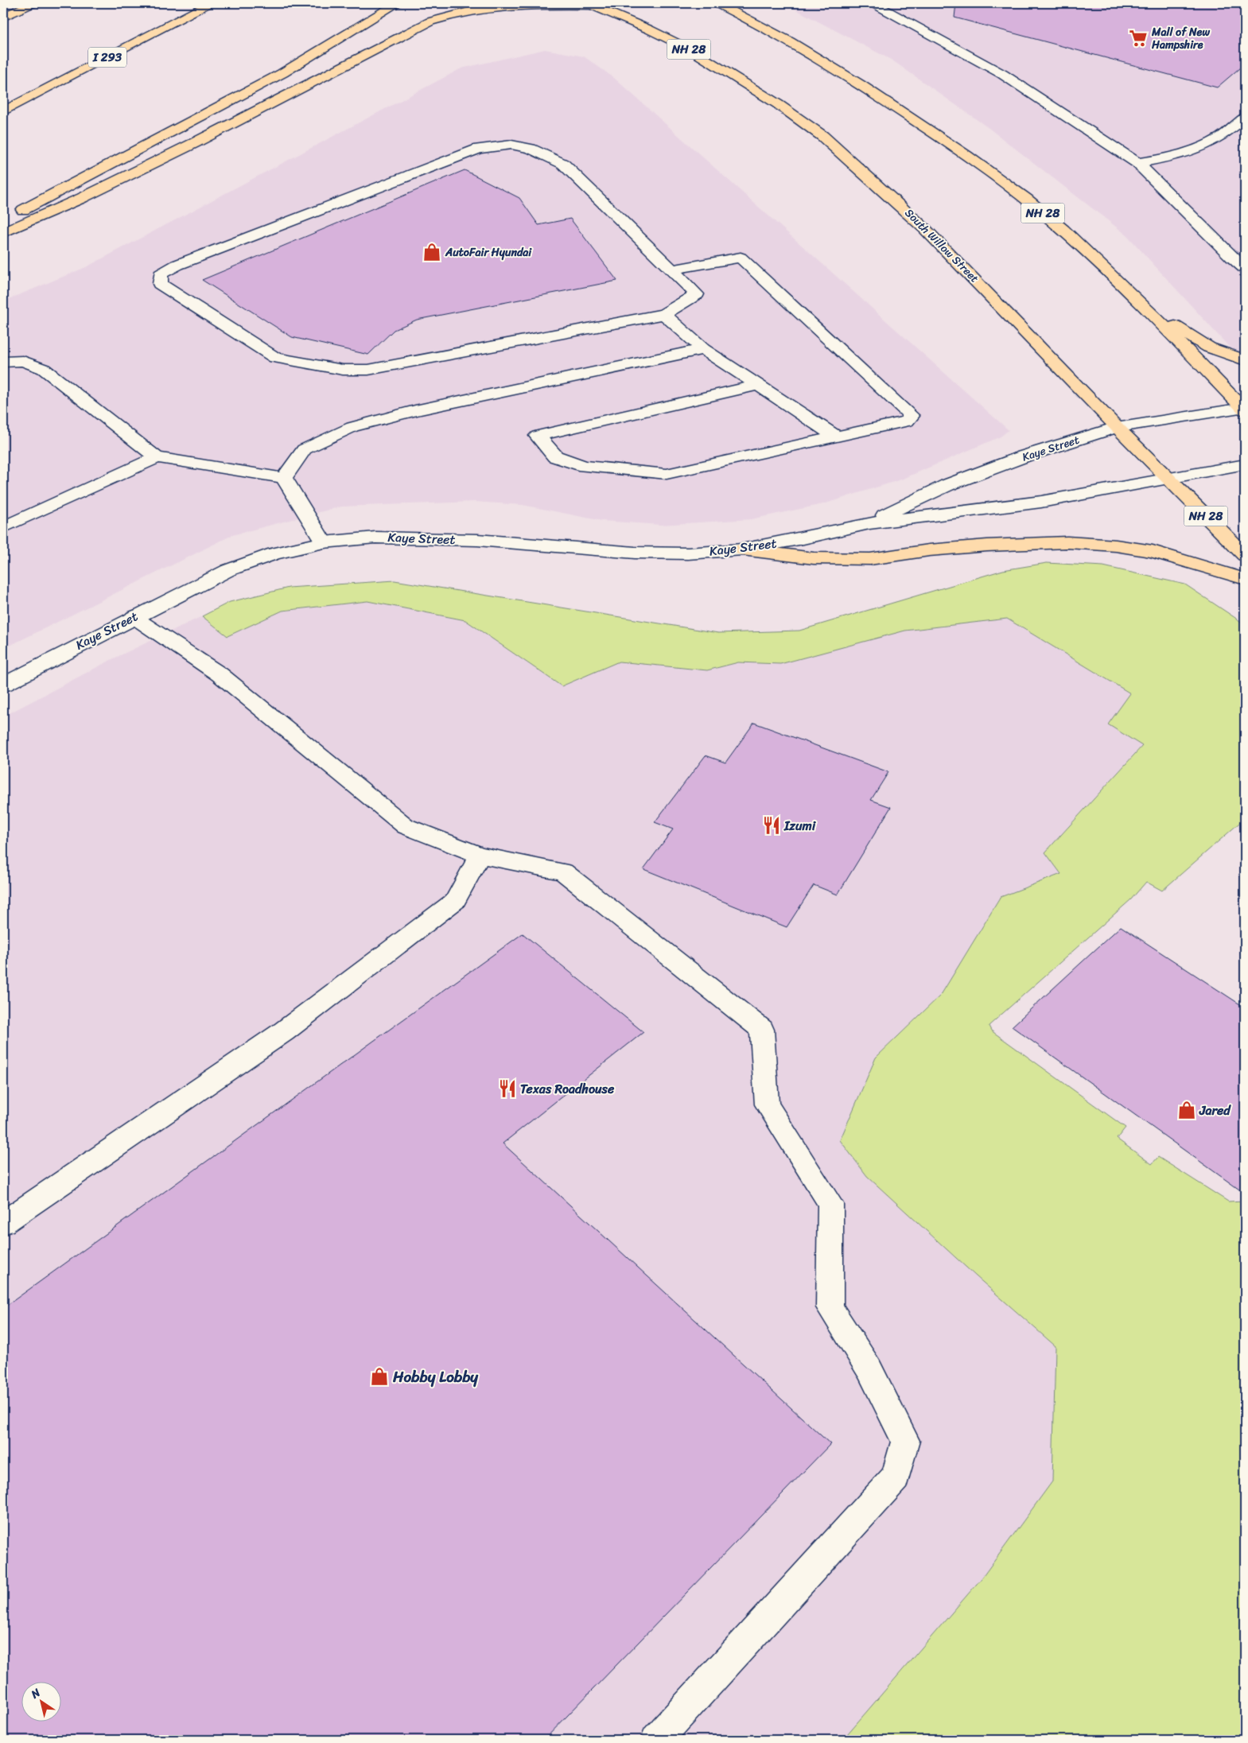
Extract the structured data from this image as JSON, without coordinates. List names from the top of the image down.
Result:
{
  "streets": {
    "main road": ["NH 28", "I 293", "South Willow Street"],
    "street": ["Kaye Street"]
  },
  "crossings": [
    ["NH 28", "Kaye Street"],
    ["South Willow Street", "Kaye Street"]
  ],
  "places": {
    "supermarket": ["Mall of New Hampshire"],
    "shop": ["AutoFair Hyundai", "Jared", "Hobby Lobby"],
    "restaurant": ["Izumi", "Texas Roadhouse"]
  },
  "north": "top left"
}
